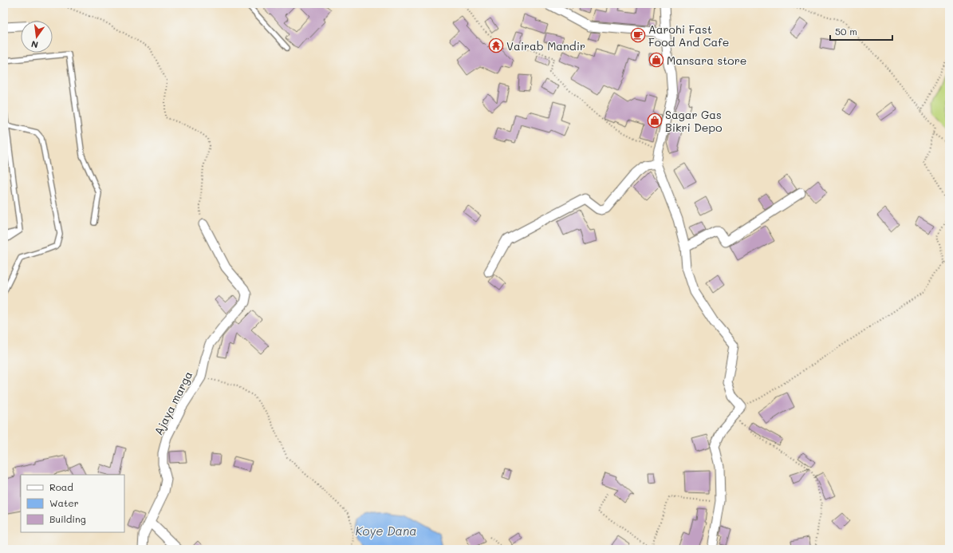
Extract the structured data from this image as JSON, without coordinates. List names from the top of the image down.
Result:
{
  "streets": {
    "street": ["Ajaya marga"]
  },
  "water": ["Koye Dana"],
  "places": {
    "cafe": ["Aarohi Fast Food And Cafe"],
    "temple": ["Vairab Mandir"],
    "shop": ["Mansara store", "Sagar Gas Bikri Depo"]
  },
  "legend": ["Road", "Water", "Building"],
  "scale_bar": "50 m",
  "north": "bottom"
}
